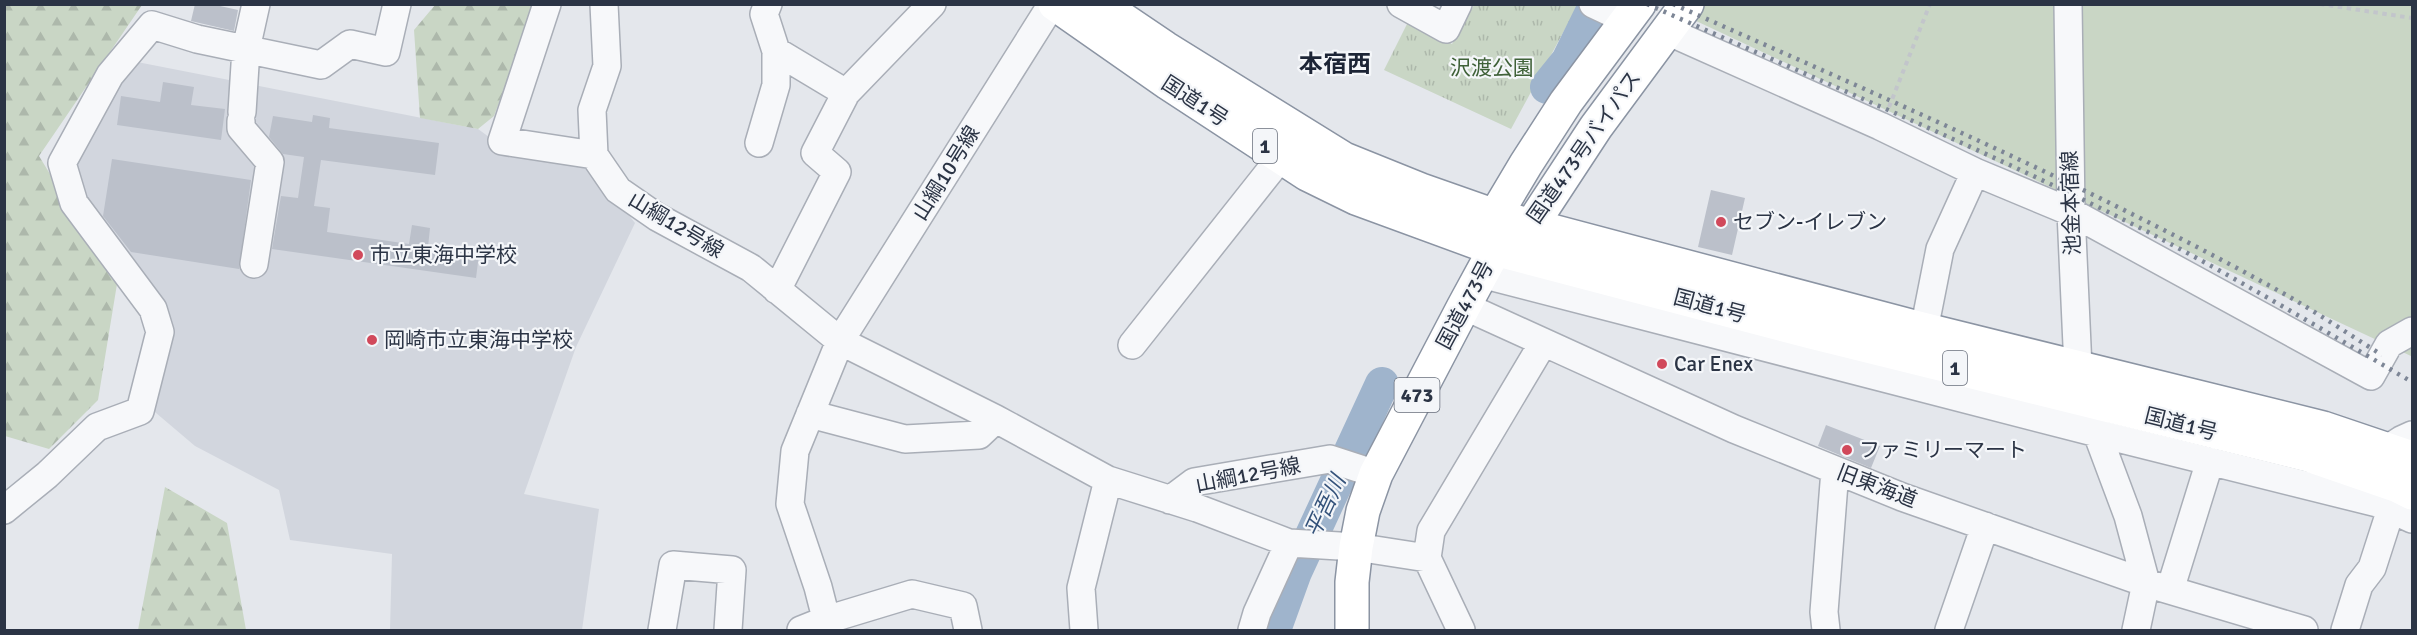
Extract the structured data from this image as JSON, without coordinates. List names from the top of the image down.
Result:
{
  "streets": {
    "highway": [
      "国道1号",
      "1",
      "国道473号バイパス",
      "国道473号",
      "473"
    ],
    "street": [
      "山綱10号線",
      "池金本宿線",
      "山綱12号線",
      "旧東海道"
    ]
  },
  "crossings": [
    ["国道1号", "国道473号バイパス"],
    ["国道1号", "山綱10号線"],
    ["国道1号", "池金本宿線"],
    ["国道1号", "国道473号"],
    ["国道473号バイパス", "国道473号"],
    ["山綱10号線", "山綱12号線"],
    ["池金本宿線", "旧東海道"],
    ["山綱12号線", "国道473号"],
    ["国道473号", "旧東海道"]
  ],
  "districts": ["本宿西"],
  "water": ["平吾川"],
  "parks": ["沢渡公園"],
  "places": [
    "セブン-イレブン",
    "市立東海中学校",
    "岡崎市立東海中学校",
    "Car Enex",
    "ファミリーマート"
  ]
}
